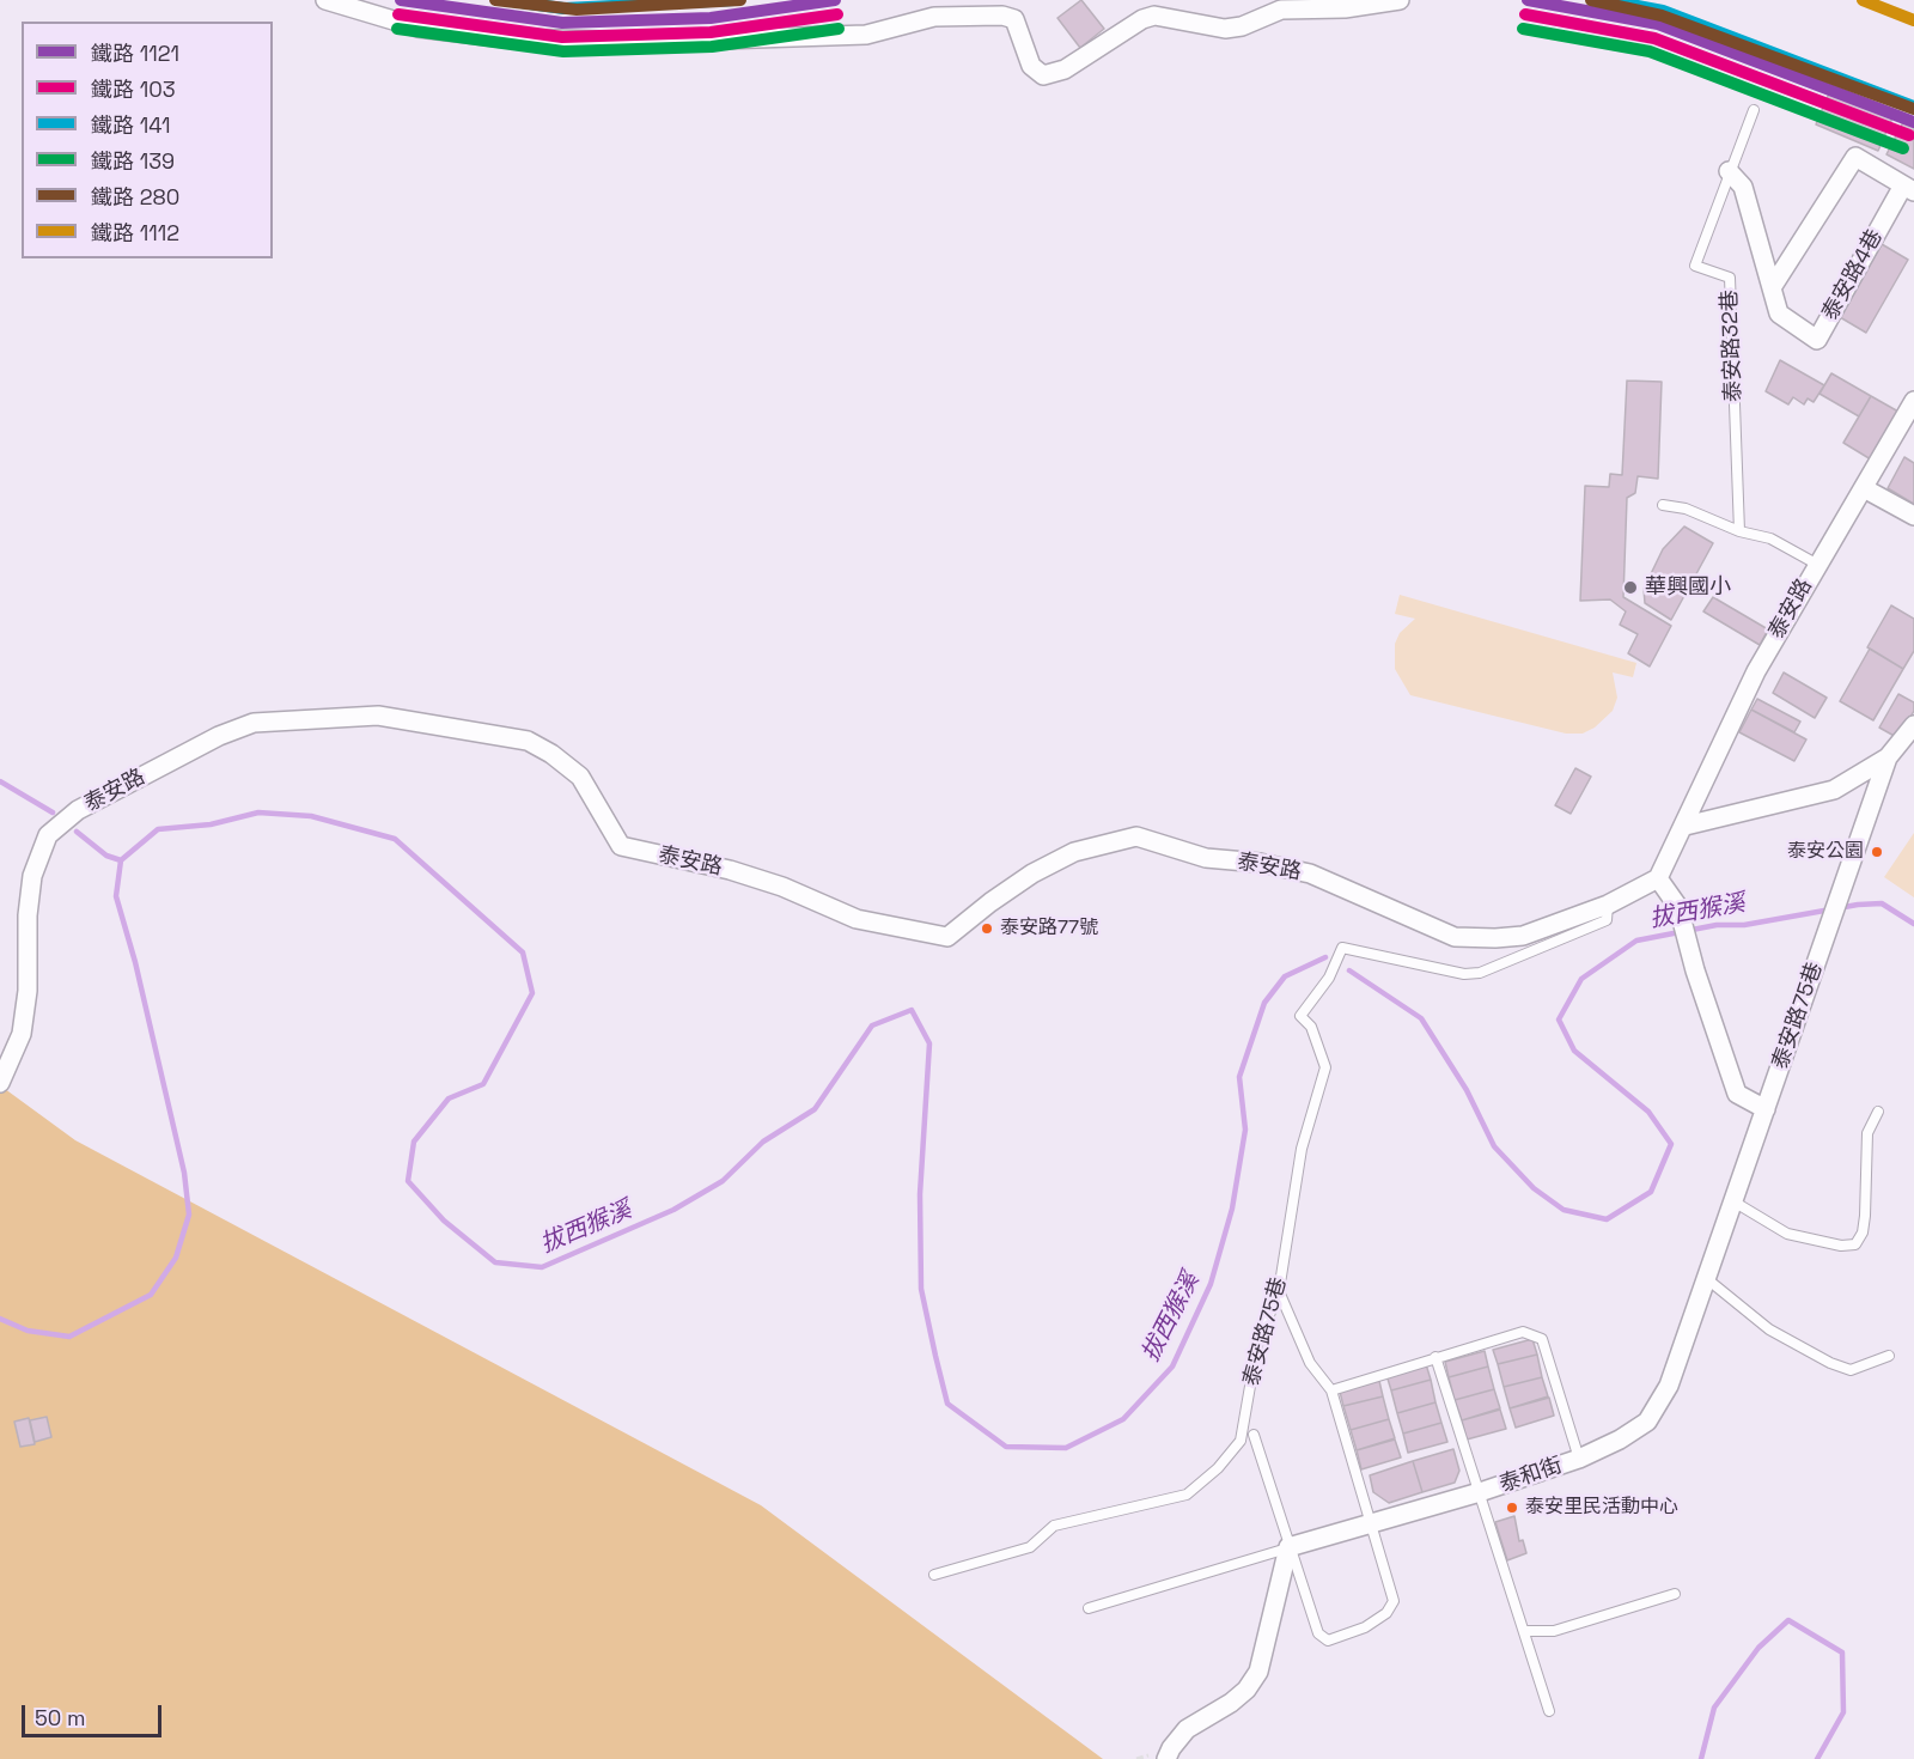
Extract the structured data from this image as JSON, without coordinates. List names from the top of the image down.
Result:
{
  "streets": {
    "street": [
      "泰安路4巷",
      "泰安路",
      "泰安路75巷",
      "泰和街"
    ],
    "lane": ["泰安路32巷"]
  },
  "crossings": [
    ["泰安路4巷", "泰安路32巷"],
    ["泰安路", "泰安路75巷"],
    ["泰安路75巷", "泰和街"]
  ],
  "water": ["拔西猴溪"],
  "places": [
    "華興國小",
    "泰安公園",
    "泰安路77號",
    "泰安里民活動中心"
  ],
  "lines": [
    "rail line 1121",
    "rail line 141",
    "rail line 280",
    "rail line 1112",
    "rail line 103",
    "rail line 139"
  ],
  "legend": [
    "鐵路 1121",
    "鐵路 103",
    "鐵路 141",
    "鐵路 139",
    "鐵路 280",
    "鐵路 1112"
  ],
  "scale_bar": "50 m"
}
